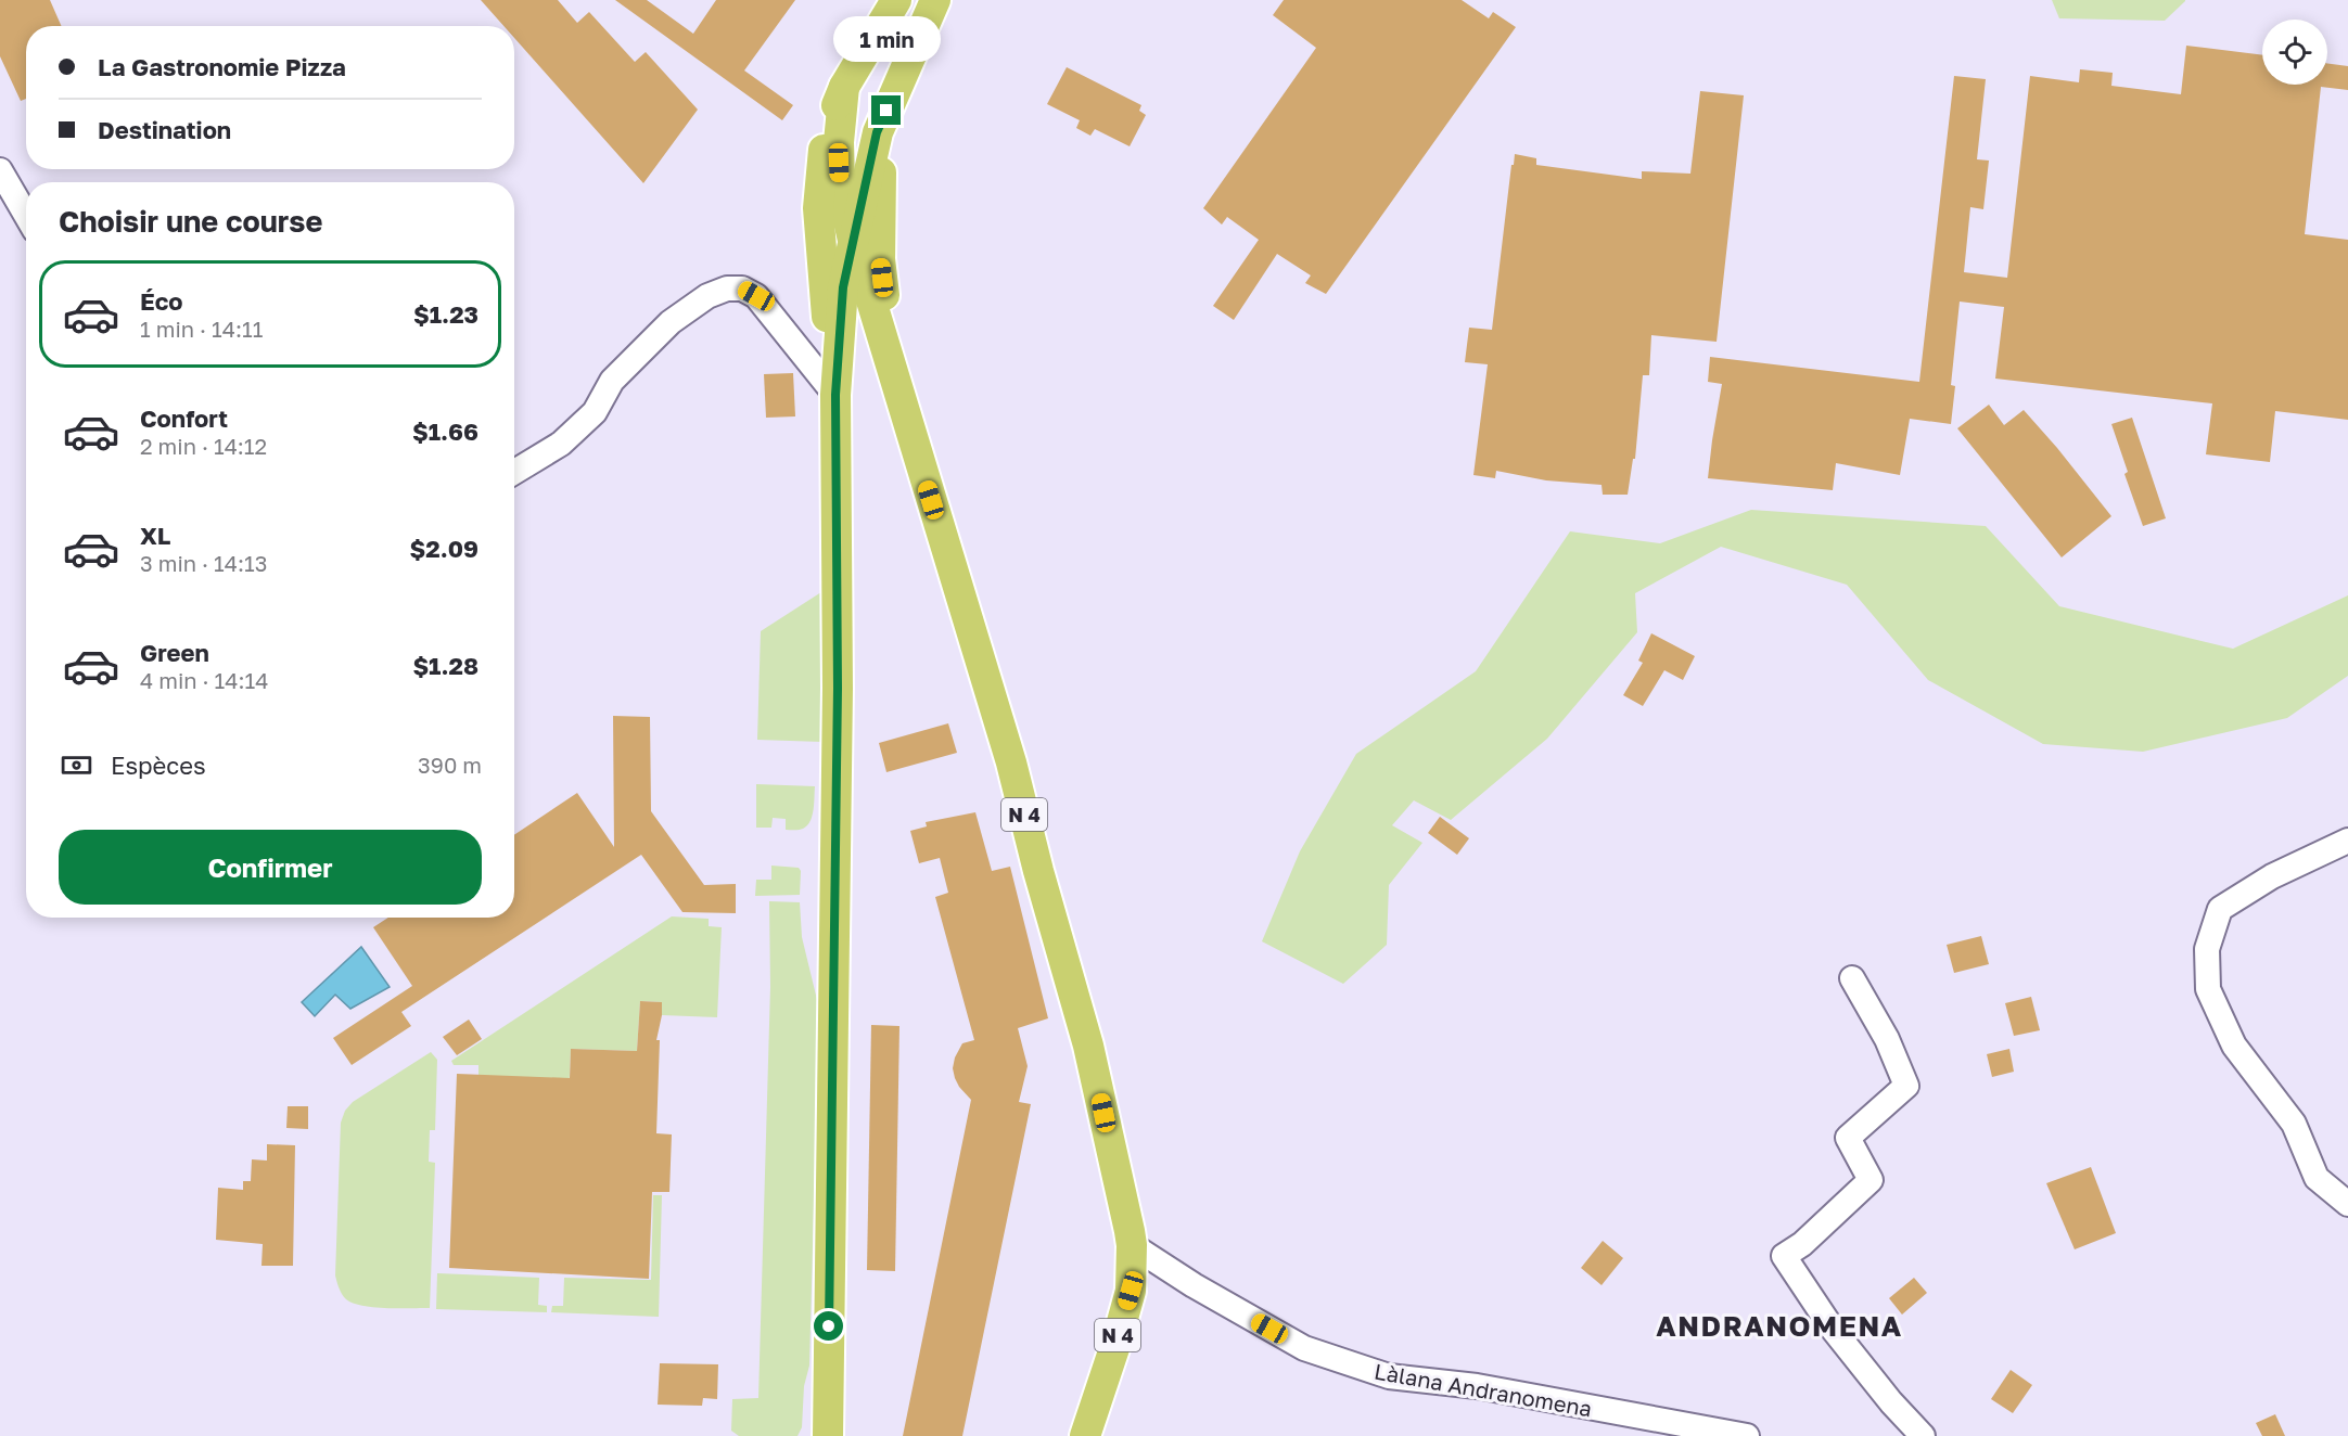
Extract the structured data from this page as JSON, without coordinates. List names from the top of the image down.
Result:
{
  "streets": {
    "main road": ["N 4"],
    "street": ["Làlana Andranomena"]
  },
  "crossings": [
    ["N 4", "Làlana Andranomena"]
  ],
  "districts": ["ANDRANOMENA"],
  "page": {
    "bubble": "1 min",
    "banner": ["La Gastronomie Pizza", "Destination"],
    "heading": "Choisir une course",
    "list": [
      {
        "name": "Éco",
        "note": "1 min · 14:11",
        "value": "$1.23"
      },
      {
        "name": "Confort",
        "note": "2 min · 14:12",
        "value": "$1.66"
      },
      {
        "name": "XL",
        "note": "3 min · 14:13",
        "value": "$2.09"
      },
      {
        "name": "Green",
        "note": "4 min · 14:14",
        "value": "$1.28"
      }
    ],
    "pay": ["Espèces", "390 m"],
    "buttons": "Confirmer"
  }
}
